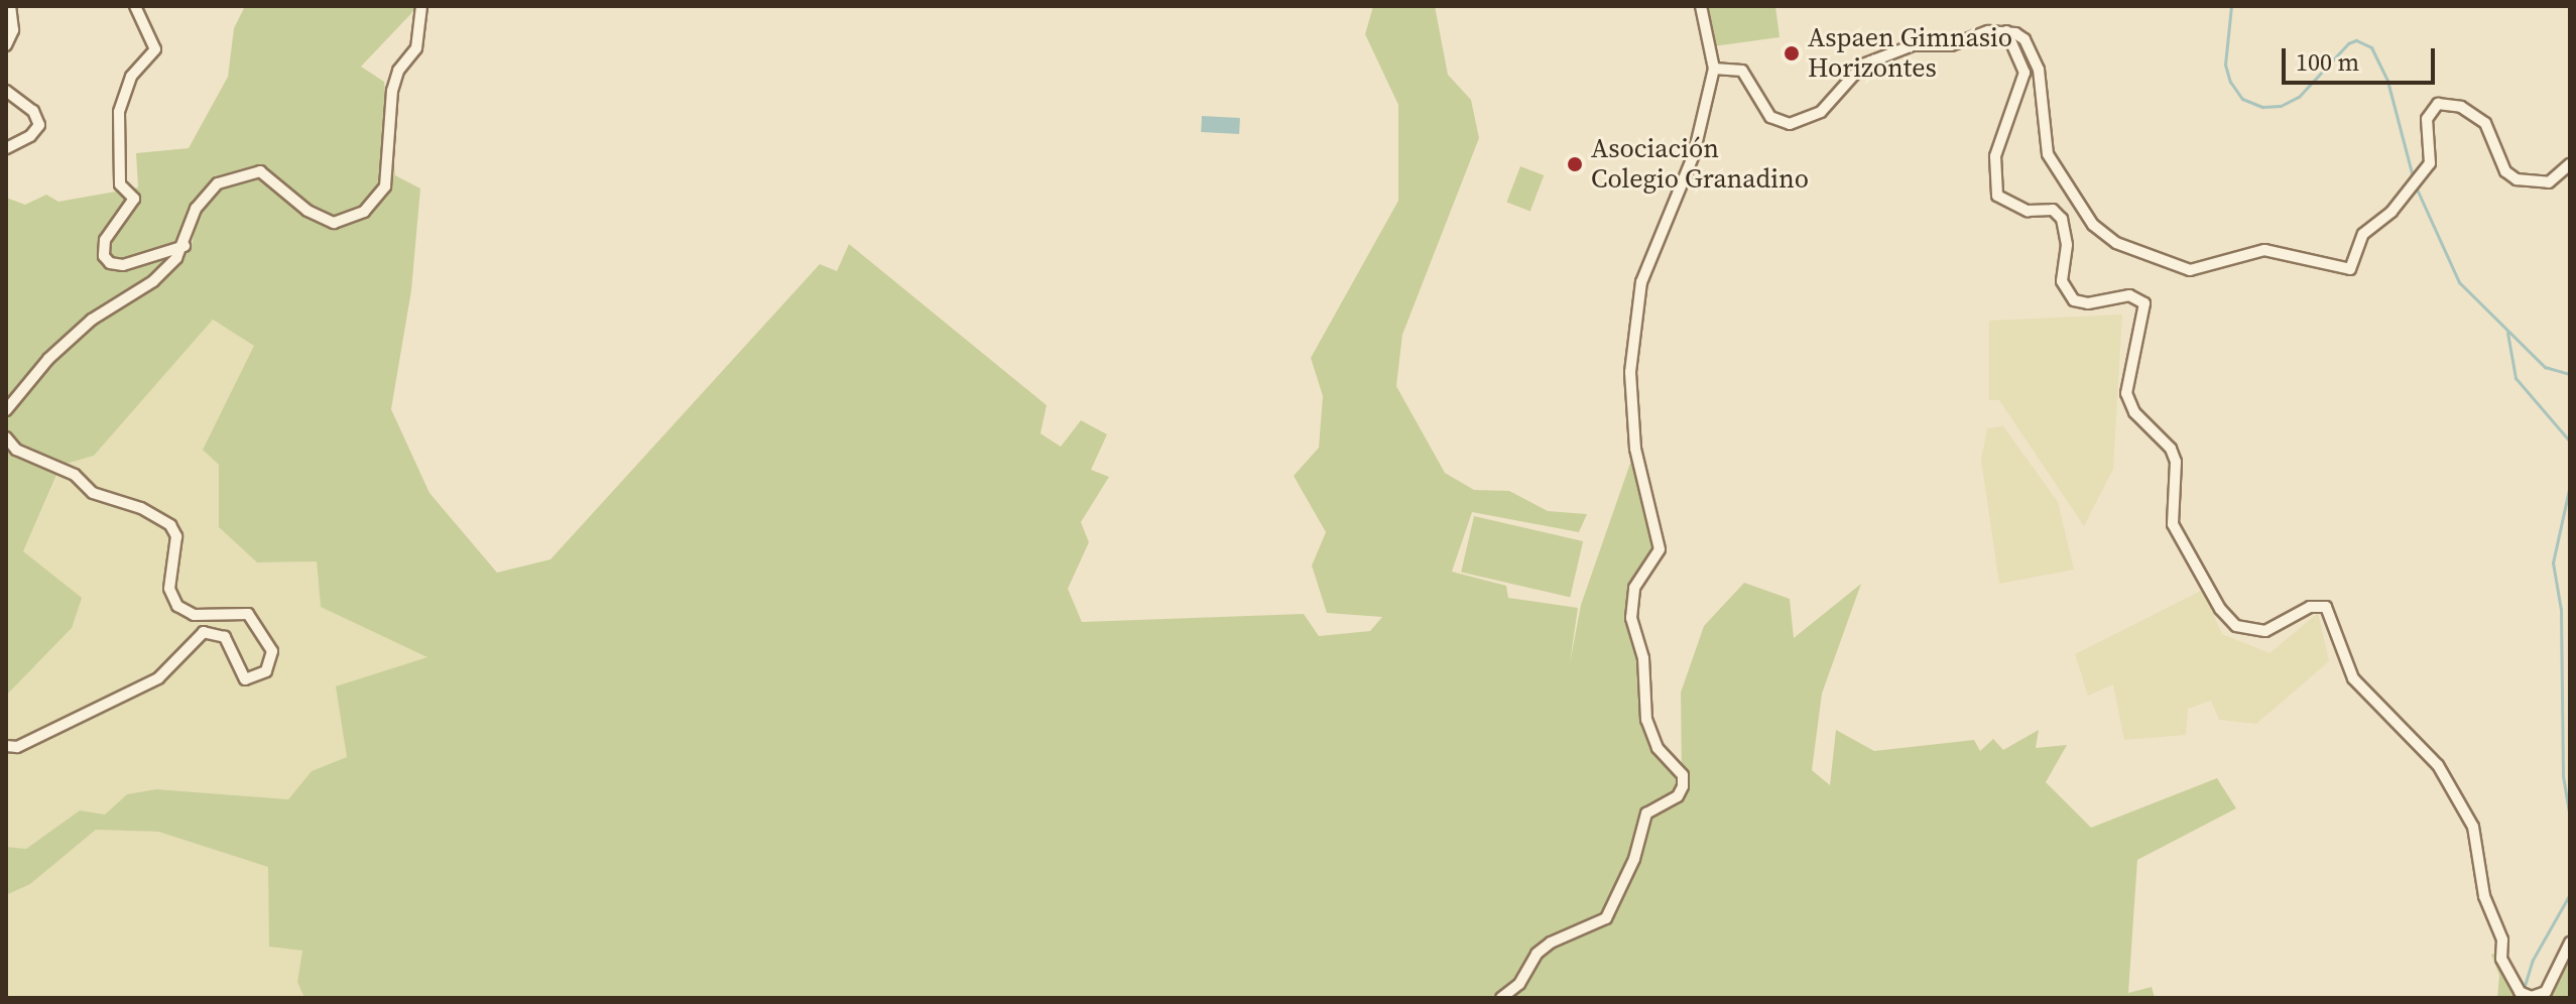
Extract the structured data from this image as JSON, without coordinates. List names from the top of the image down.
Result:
{
  "places": ["Aspaen Gimnasio Horizontes", "Asociación Colegio Granadino"],
  "scale_bar": "100 m"
}
